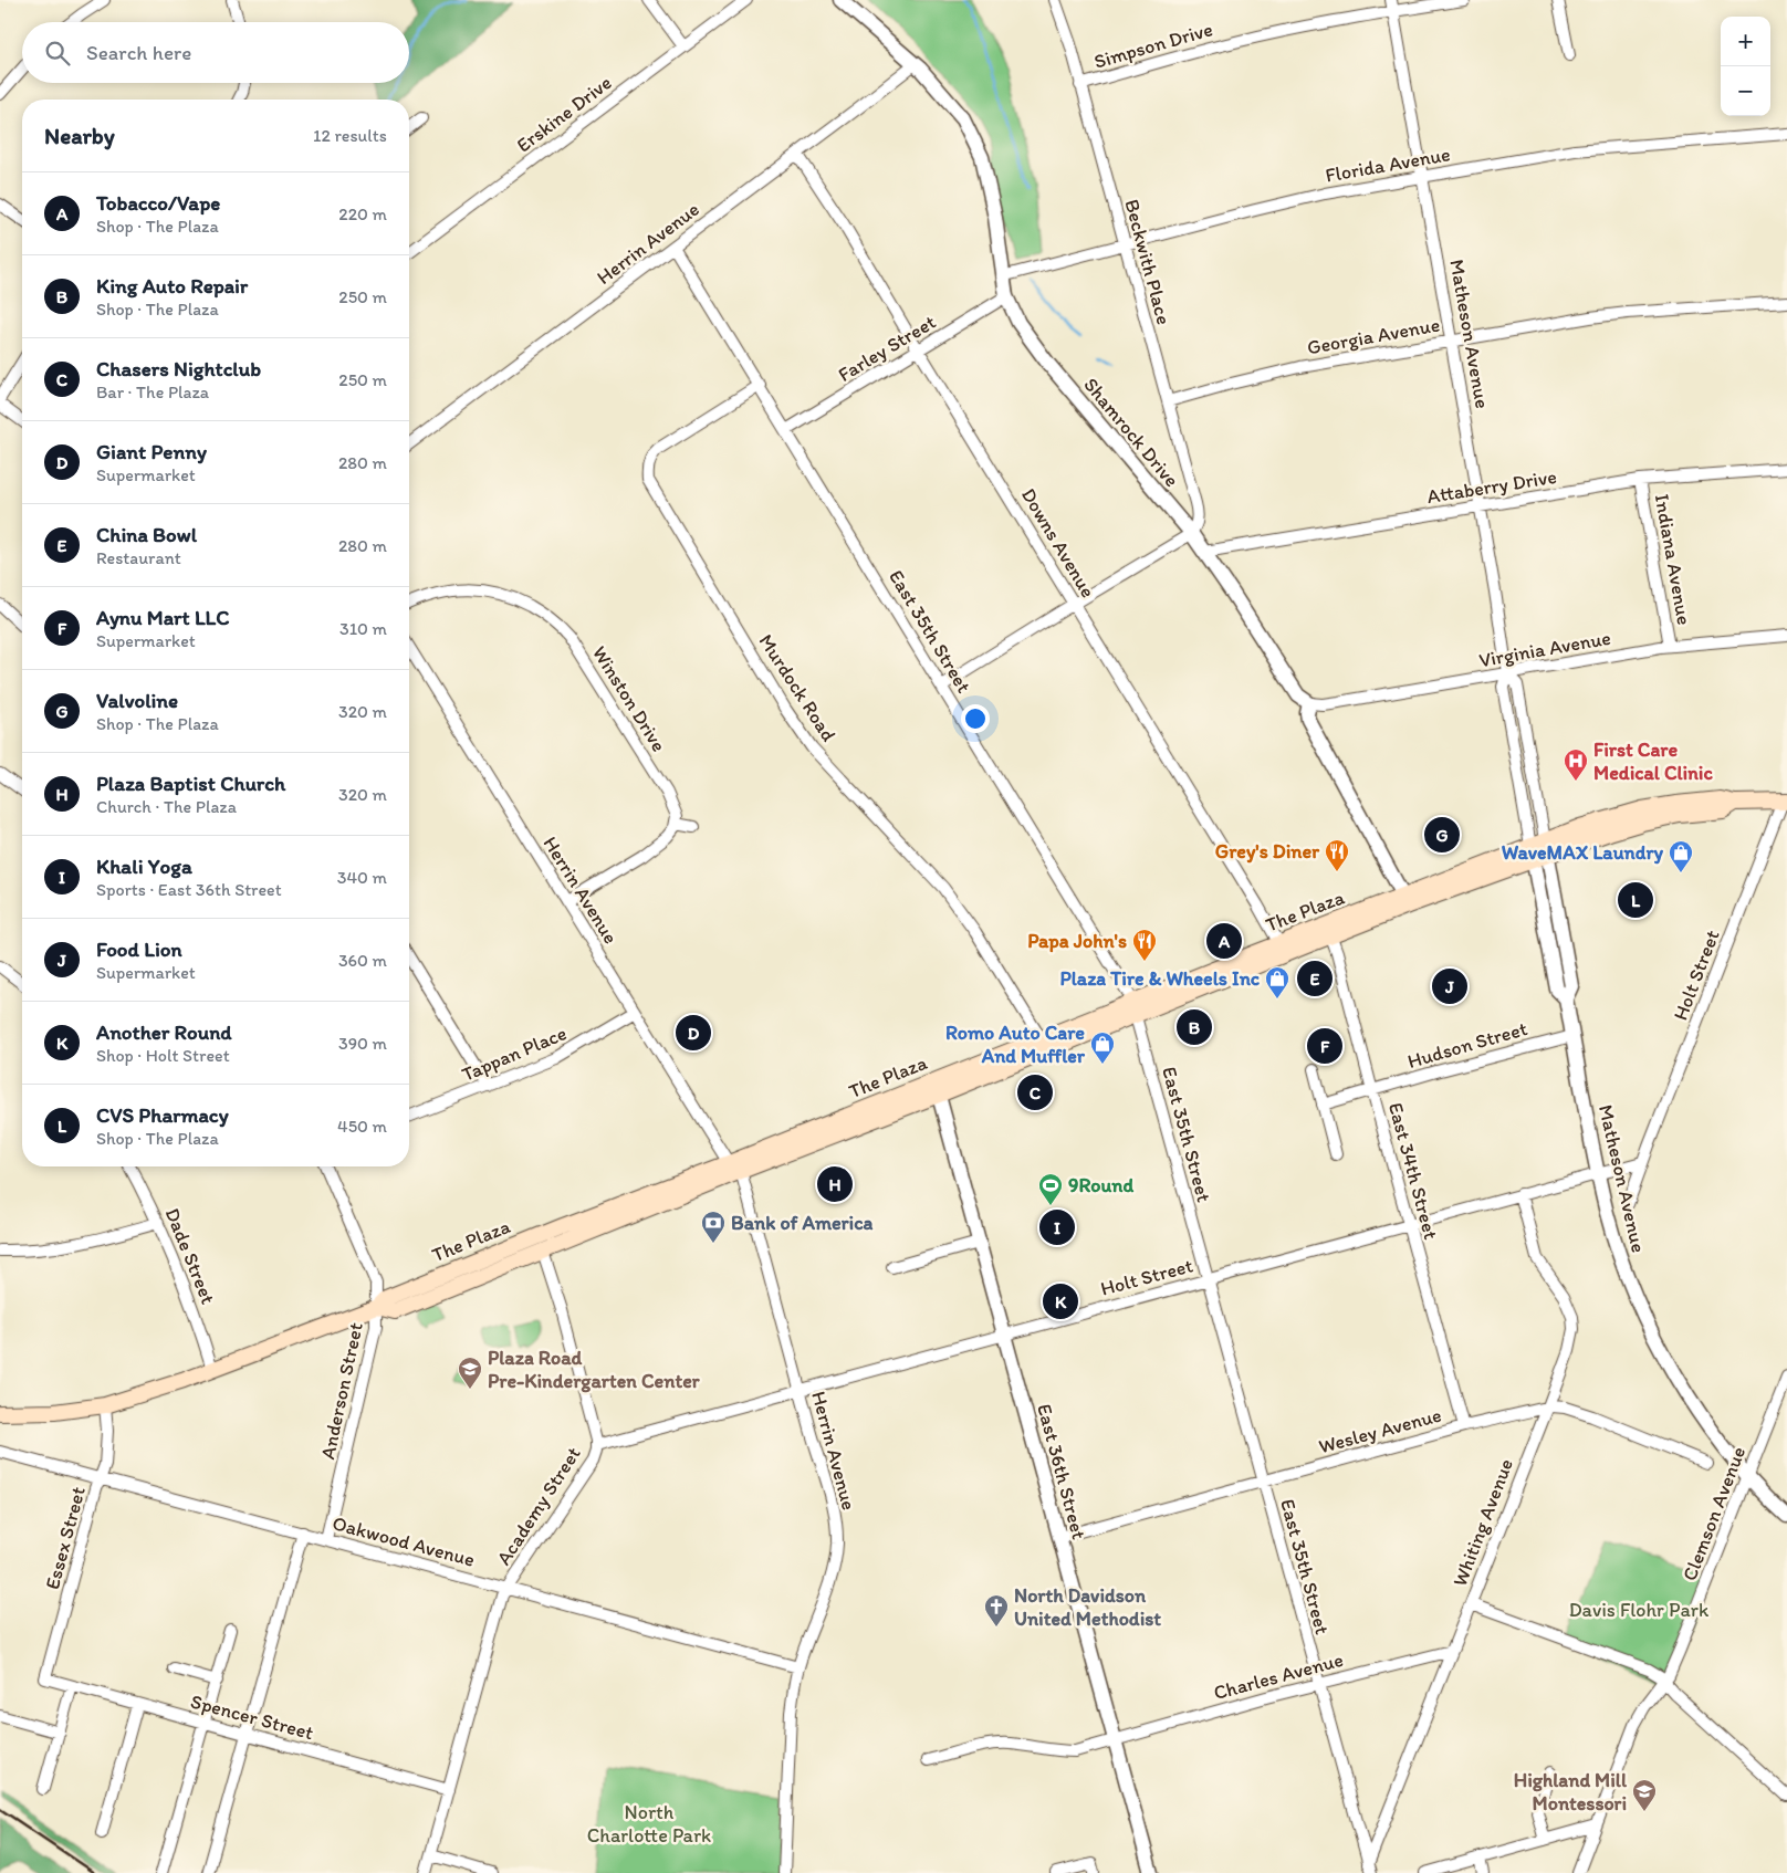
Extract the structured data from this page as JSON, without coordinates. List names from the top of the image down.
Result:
{
  "streets": {
    "main road": ["The Plaza"],
    "street": [
      "Simpson Drive",
      "Erskine Drive",
      "Florida Avenue",
      "Herrin Avenue",
      "Beckwith Place",
      "Matheson Avenue",
      "Georgia Avenue",
      "Farley Street",
      "Shamrock Drive",
      "Attaberry Drive",
      "Downs Avenue",
      "Indiana Avenue",
      "East 35th Street",
      "Virginia Avenue",
      "Murdock Road",
      "Winston Drive",
      "Holt Street",
      "Hudson Street",
      "Tappan Place",
      "East 34th Street",
      "Dade Street",
      "Anderson Street",
      "Wesley Avenue",
      "East 36th Street",
      "Academy Street",
      "Clemson Avenue",
      "Whiting Avenue",
      "Essex Street",
      "Oakwood Avenue",
      "Charles Avenue",
      "Spencer Street"
    ]
  },
  "crossings": [
    ["Simpson Drive", "Beckwith Place"],
    ["Simpson Drive", "Matheson Avenue"],
    ["Florida Avenue", "Beckwith Place"],
    ["Florida Avenue", "Matheson Avenue"],
    ["Florida Avenue", "Shamrock Drive"],
    ["Herrin Avenue", "Shamrock Drive"],
    ["Herrin Avenue", "Downs Avenue"],
    ["Herrin Avenue", "East 35th Street"],
    ["Herrin Avenue", "The Plaza"],
    ["Herrin Avenue", "Holt Street"],
    ["Herrin Avenue", "Tappan Place"],
    ["Herrin Avenue", "Oakwood Avenue"],
    ["Beckwith Place", "Georgia Avenue"],
    ["Beckwith Place", "Shamrock Drive"],
    ["Matheson Avenue", "Georgia Avenue"],
    ["Matheson Avenue", "Attaberry Drive"],
    ["Matheson Avenue", "Virginia Avenue"],
    ["Matheson Avenue", "The Plaza"],
    ["Matheson Avenue", "Holt Street"],
    ["Matheson Avenue", "Hudson Street"],
    ["Matheson Avenue", "Clemson Avenue"],
    ["Farley Street", "Shamrock Drive"],
    ["Farley Street", "Downs Avenue"],
    ["Farley Street", "East 35th Street"],
    ["Shamrock Drive", "Attaberry Drive"],
    ["Shamrock Drive", "Virginia Avenue"],
    ["Attaberry Drive", "Indiana Avenue"],
    ["Downs Avenue", "The Plaza"],
    ["Indiana Avenue", "Virginia Avenue"],
    ["East 35th Street", "Murdock Road"],
    ["East 35th Street", "The Plaza"],
    ["East 35th Street", "Holt Street"],
    ["East 35th Street", "Wesley Avenue"],
    ["East 35th Street", "Whiting Avenue"],
    ["East 35th Street", "Charles Avenue"],
    ["Murdock Road", "The Plaza"],
    ["The Plaza", "Holt Street"],
    ["The Plaza", "East 34th Street"],
    ["The Plaza", "Dade Street"],
    ["The Plaza", "Anderson Street"],
    ["The Plaza", "East 36th Street"],
    ["The Plaza", "Academy Street"],
    ["The Plaza", "Essex Street"],
    ["Holt Street", "East 34th Street"],
    ["Holt Street", "East 36th Street"],
    ["Holt Street", "Academy Street"],
    ["Holt Street", "Whiting Avenue"],
    ["Hudson Street", "East 34th Street"],
    ["East 34th Street", "Wesley Avenue"],
    ["Anderson Street", "Oakwood Avenue"],
    ["Wesley Avenue", "East 36th Street"],
    ["Wesley Avenue", "Whiting Avenue"],
    ["East 36th Street", "Charles Avenue"],
    ["Academy Street", "Oakwood Avenue"],
    ["Academy Street", "Spencer Street"],
    ["Whiting Avenue", "Charles Avenue"],
    ["Essex Street", "Oakwood Avenue"],
    ["Essex Street", "Spencer Street"]
  ],
  "parks": ["Davis Flohr Park", "North Charlotte Park"],
  "places": {
    "hospital": ["First Care Medical Clinic"],
    "restaurant": ["Grey's Diner", "Papa John's"],
    "shop": ["WaveMAX Laundry", "Plaza Tire & Wheels Inc", "Romo Auto Care And Muffler"],
    "sports": ["9Round"],
    "bank": ["Bank of America"],
    "school or university": ["Plaza Road Pre-Kindergarten Center", "Highland Mill Montessori"],
    "church": ["North Davidson United Methodist"]
  },
  "page": {
    "map_buttons": ["+", "−"],
    "search": "Search here",
    "heading": ["Nearby", "12 results"],
    "list": [
      {
        "mark": "A",
        "name": "Tobacco/Vape",
        "note": "Shop · The Plaza",
        "value": "220 m"
      },
      {
        "mark": "B",
        "name": "King Auto Repair",
        "note": "Shop · The Plaza",
        "value": "250 m"
      },
      {
        "mark": "C",
        "name": "Chasers Nightclub",
        "note": "Bar · The Plaza",
        "value": "250 m"
      },
      {
        "mark": "D",
        "name": "Giant Penny",
        "note": "Supermarket",
        "value": "280 m"
      },
      {
        "mark": "E",
        "name": "China Bowl",
        "note": "Restaurant",
        "value": "280 m"
      },
      {
        "mark": "F",
        "name": "Aynu Mart LLC",
        "note": "Supermarket",
        "value": "310 m"
      },
      {
        "mark": "G",
        "name": "Valvoline",
        "note": "Shop · The Plaza",
        "value": "320 m"
      },
      {
        "mark": "H",
        "name": "Plaza Baptist Church",
        "note": "Church · The Plaza",
        "value": "320 m"
      },
      {
        "mark": "I",
        "name": "Khali Yoga",
        "note": "Sports · East 36th Street",
        "value": "340 m"
      },
      {
        "mark": "J",
        "name": "Food Lion",
        "note": "Supermarket",
        "value": "360 m"
      },
      {
        "mark": "K",
        "name": "Another Round",
        "note": "Shop · Holt Street",
        "value": "390 m"
      },
      {
        "mark": "L",
        "name": "CVS Pharmacy",
        "note": "Shop · The Plaza",
        "value": "450 m"
      }
    ],
    "pins": [
      "G",
      "L",
      "A",
      "E",
      "J",
      "B",
      "D",
      "F",
      "C",
      "H",
      "I",
      "K"
    ]
  }
}
